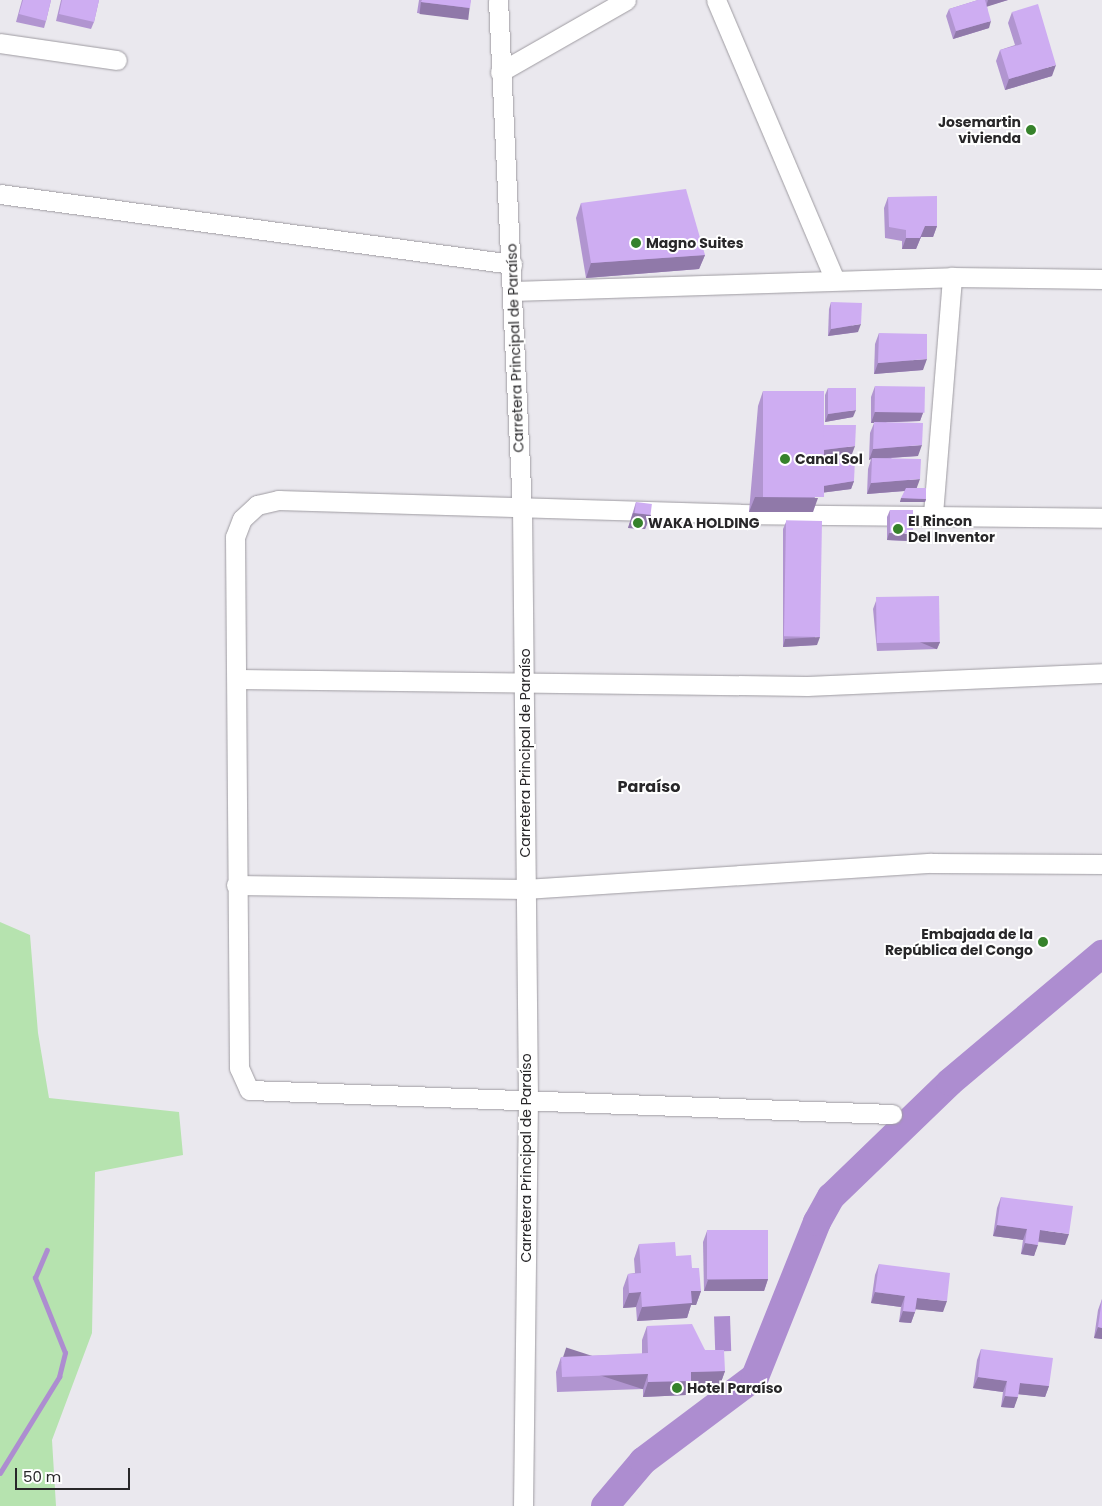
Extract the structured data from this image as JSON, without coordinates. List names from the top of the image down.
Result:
{
  "streets": {
    "street": ["Carretera Principal de Paraíso"]
  },
  "districts": ["Paraíso"],
  "places": [
    "Josemartin vivienda",
    "Magno Suites",
    "Canal Sol",
    "WAKA HOLDING",
    "El Rincon Del Inventor",
    "Embajada de la República del Congo",
    "Hotel Paraíso"
  ],
  "scale_bar": "50 m"
}
